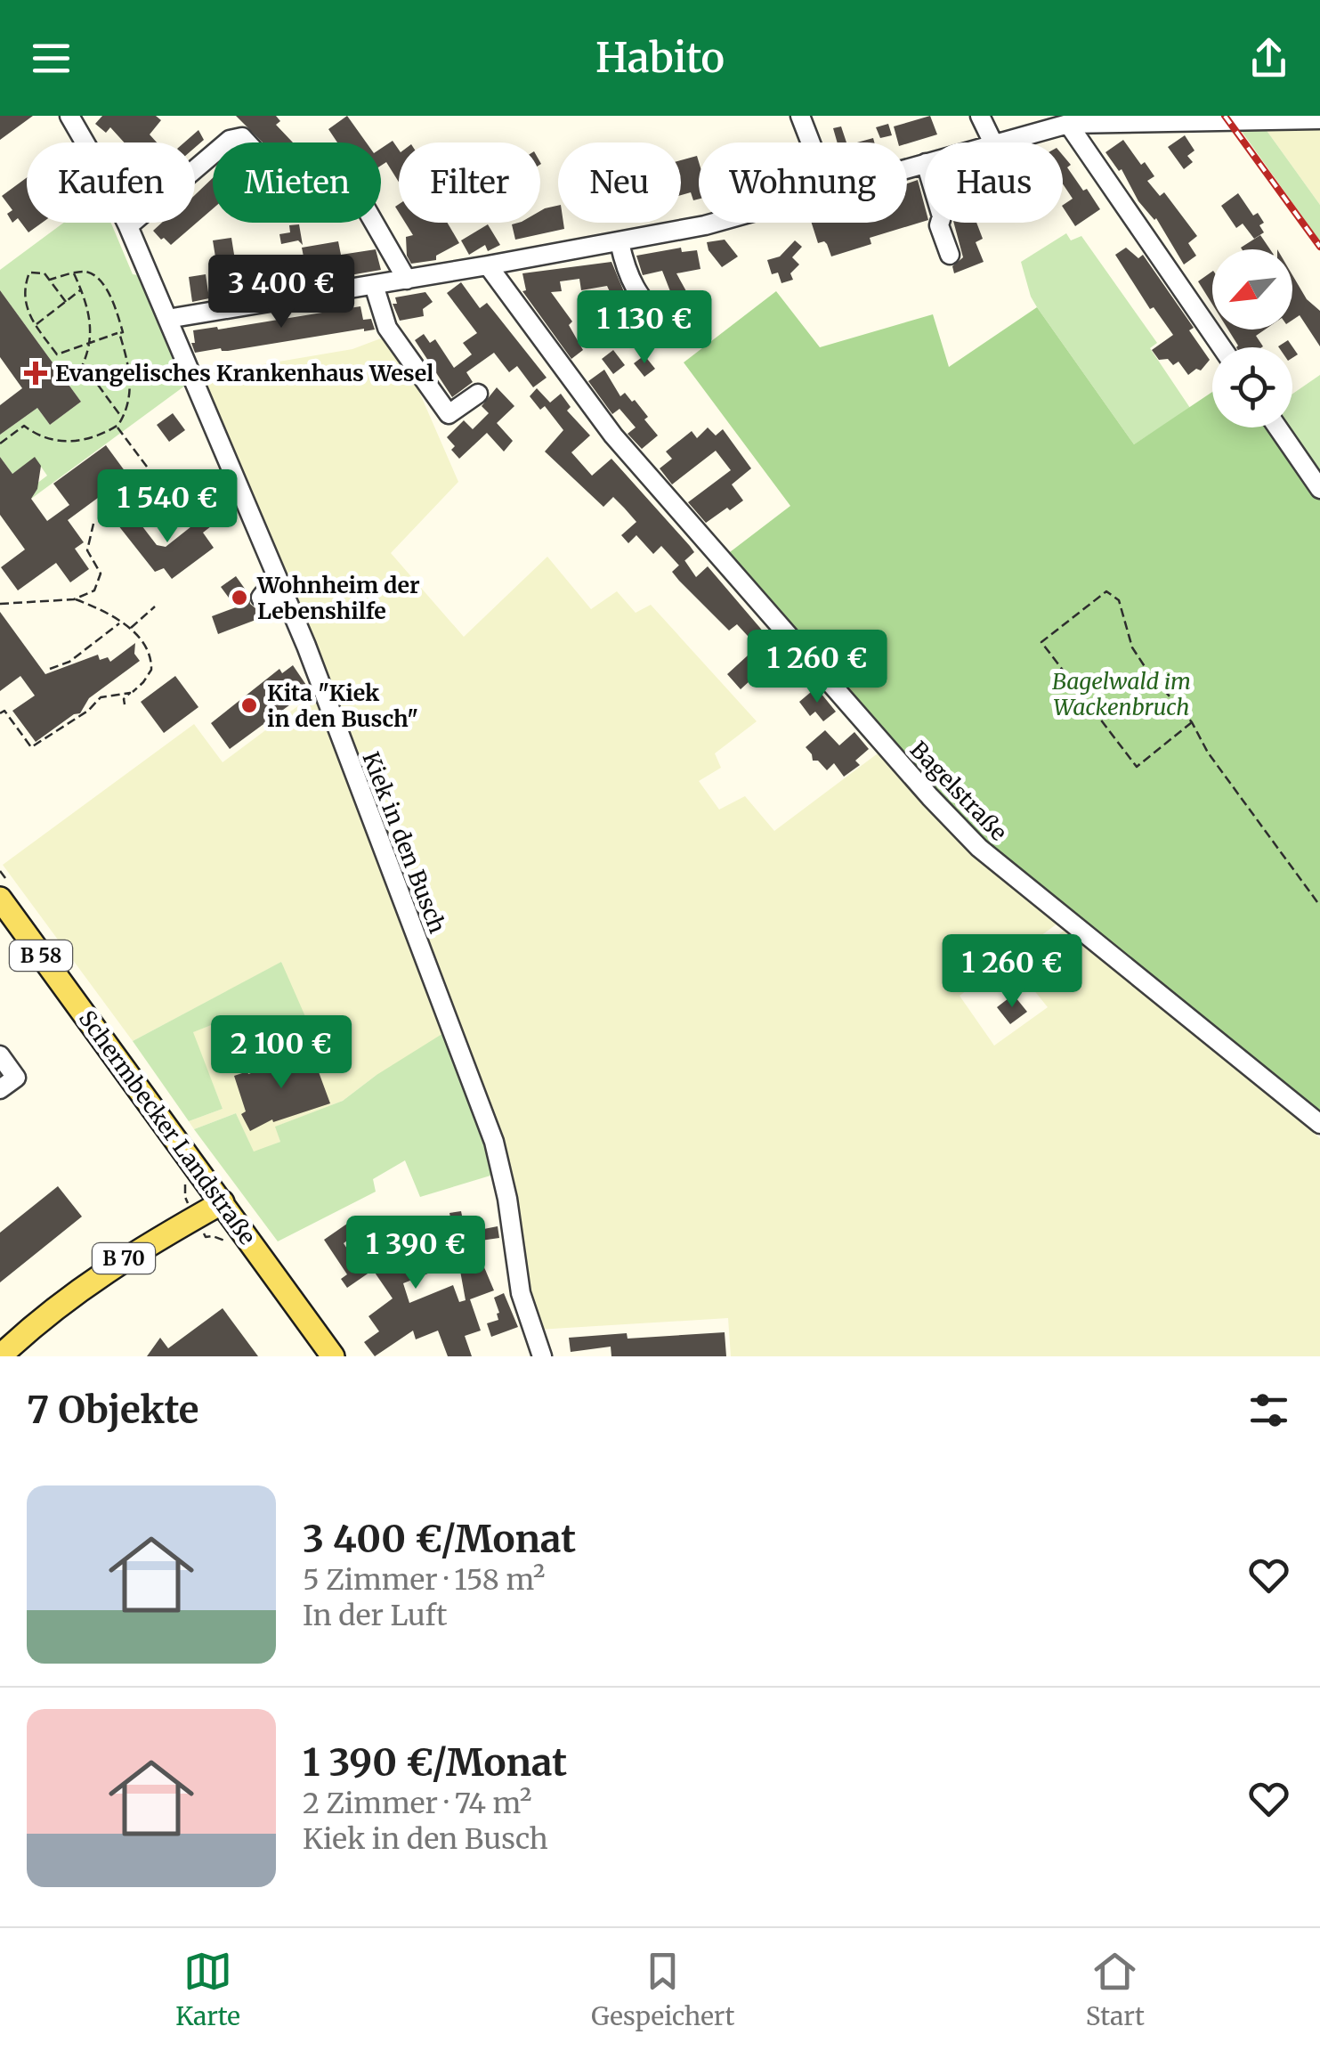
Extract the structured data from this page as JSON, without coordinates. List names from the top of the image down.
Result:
{
  "streets": {
    "main road": ["B 58", "Schermbecker Landstraße", "B 70"],
    "street": ["Bagelstraße", "Kiek in den Busch"]
  },
  "crossings": [
    ["Schermbecker Landstraße", "B 70"]
  ],
  "parks": ["Bagelwald im Wackenbruch"],
  "places": {
    "health": ["Evangelisches Krankenhaus Wesel"],
    "other": ["Wohnheim der Lebenshilfe", "Kita \"Kiek in den Busch\""]
  },
  "north": "bottom left",
  "page": {
    "header": "Habito",
    "chip": [
      "Kaufen",
      "Mieten",
      "Filter",
      "Neu",
      "Wohnung",
      "Haus"
    ],
    "price": [
      "3 400 €",
      "1 130 €",
      "1 540 €",
      "1 260 €",
      "1 260 €",
      "2 100 €",
      "1 390 €"
    ],
    "heading": "7 Objekte",
    "list": [
      {
        "name": "3 400 €/Monat",
        "note": "5 Zimmer · 158 m² · In der Luft"
      },
      {
        "name": "1 390 €/Monat",
        "note": "2 Zimmer · 74 m² · Kiek in den Busch"
      }
    ],
    "tabs": ["Karte", "Gespeichert", "Start"]
  }
}
